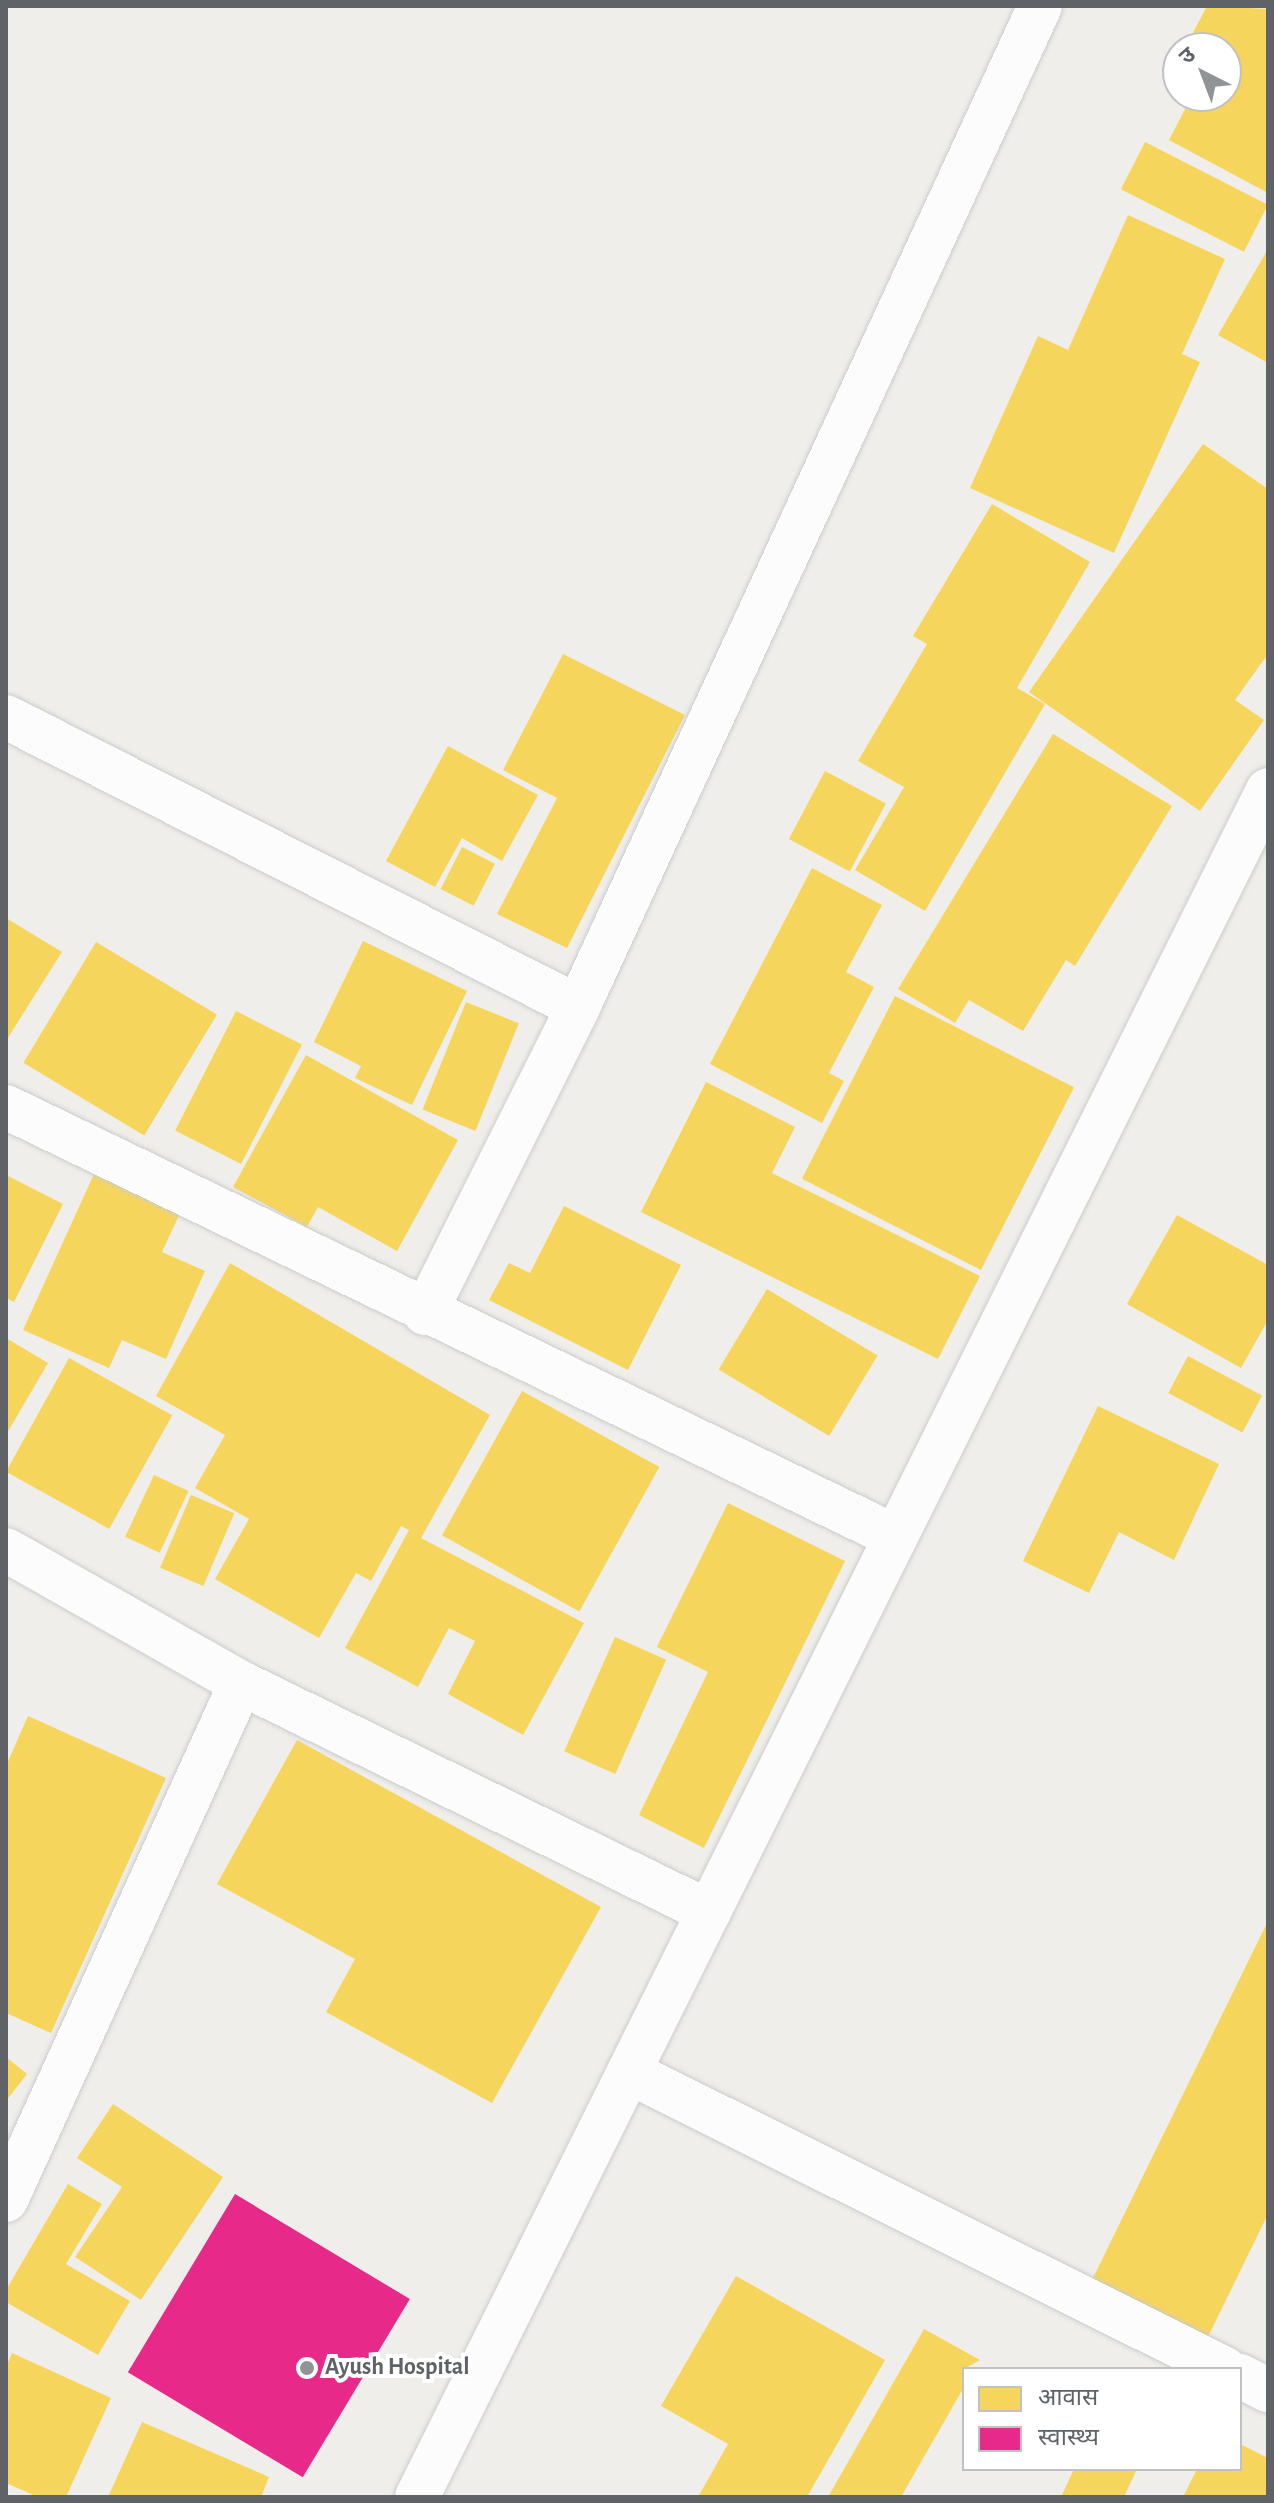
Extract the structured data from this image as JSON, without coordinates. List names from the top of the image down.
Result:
{
  "places": ["Ayush Hospital"],
  "legend": ["आवास", "स्वास्थ्य"],
  "north": "top left"
}
